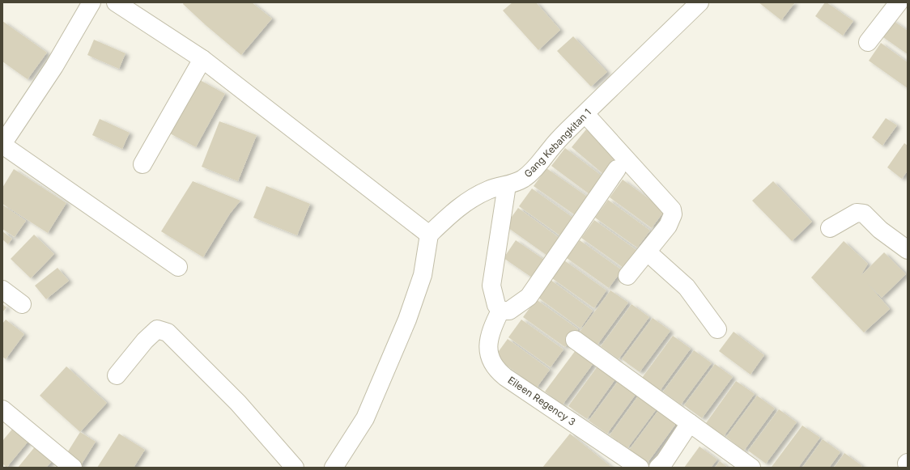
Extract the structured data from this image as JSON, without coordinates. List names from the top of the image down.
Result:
{
  "streets": {
    "street": ["Gang Kebangkitan 1", "Eileen Regency 3"]
  }
}
